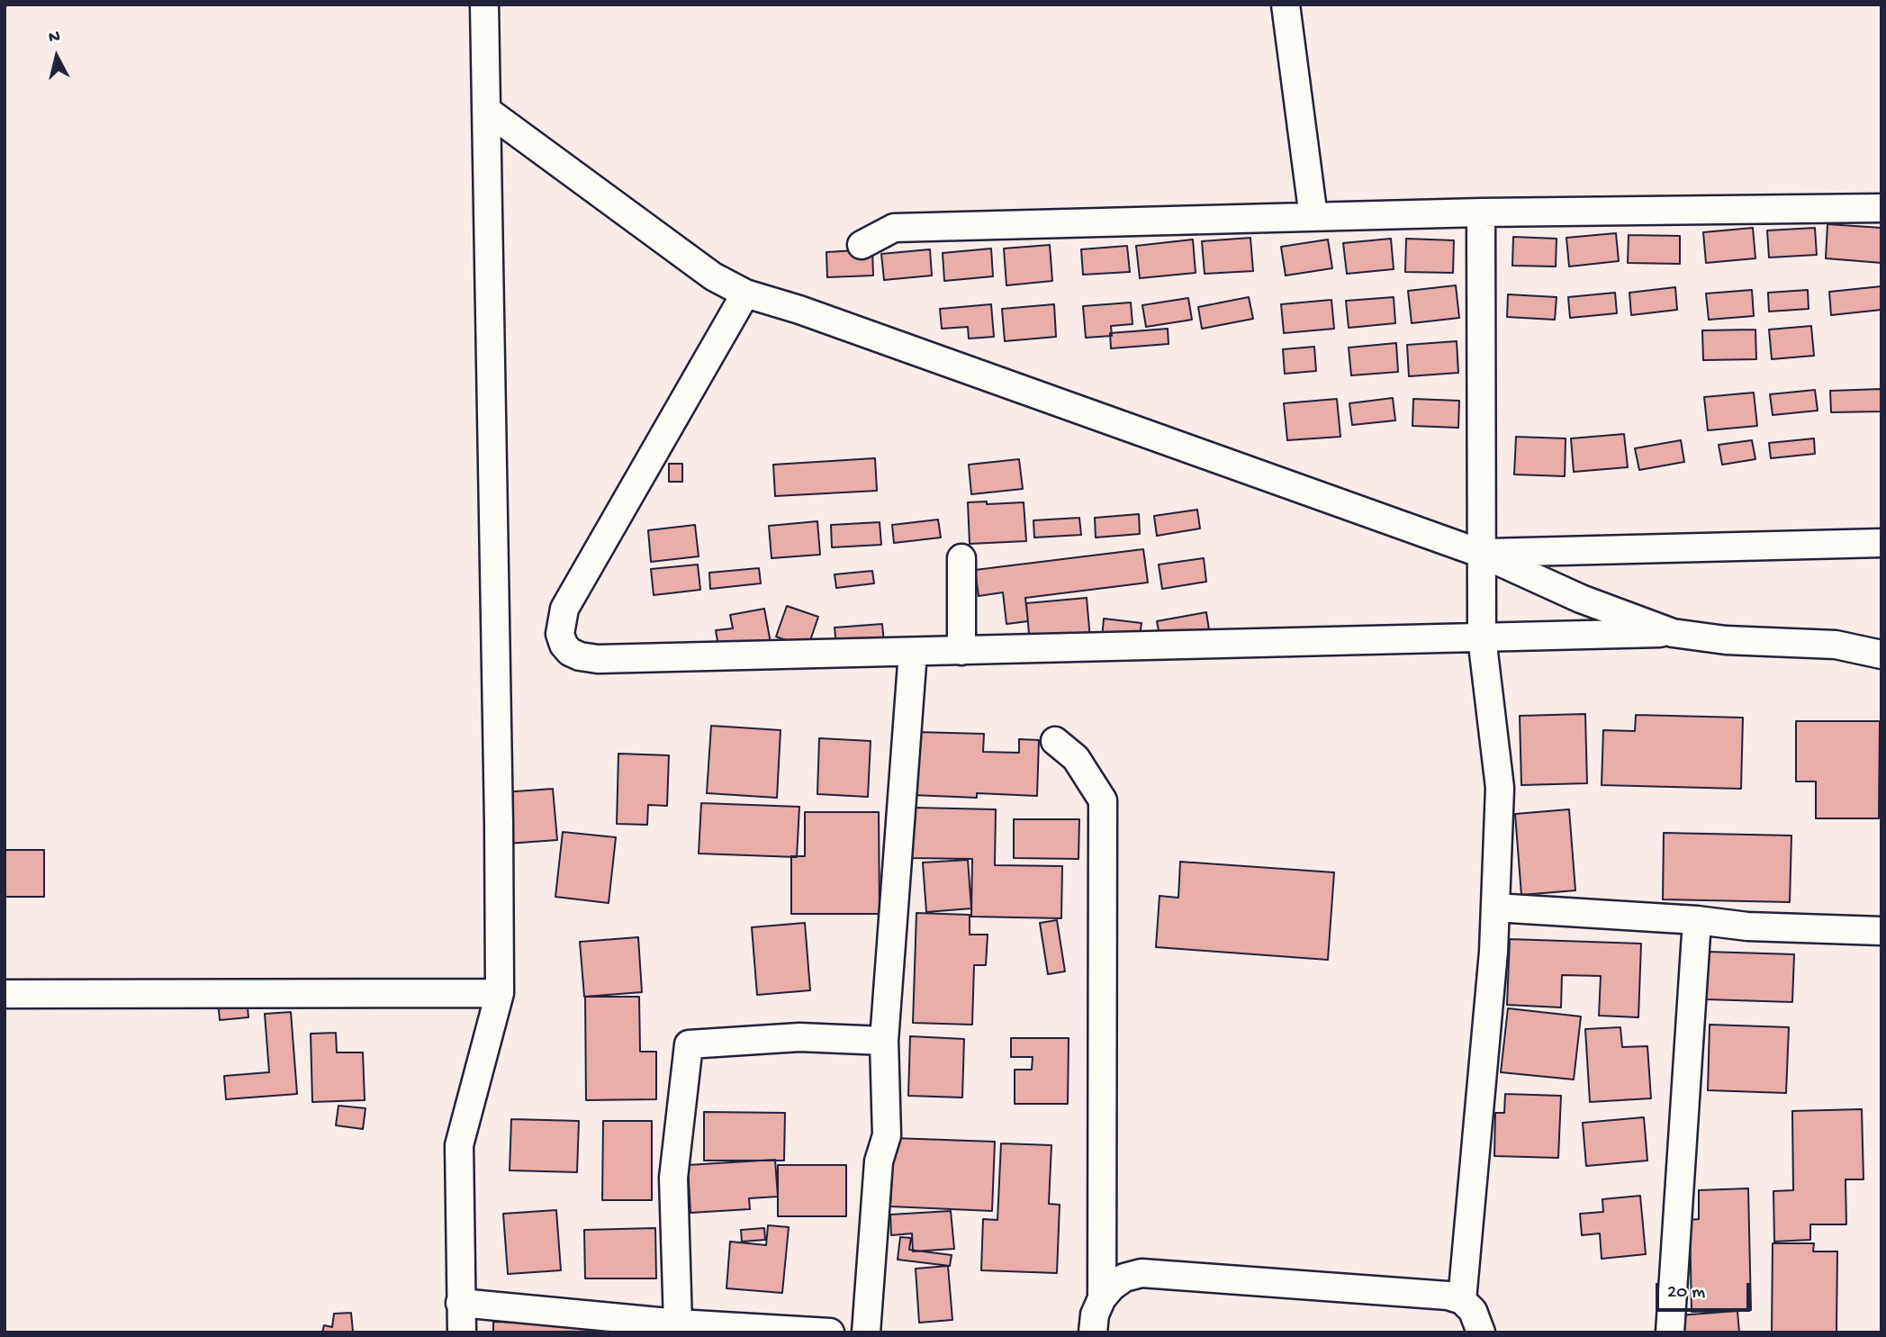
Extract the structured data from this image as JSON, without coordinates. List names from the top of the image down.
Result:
{
  "scale_bar": "20 m",
  "north": "top"
}
